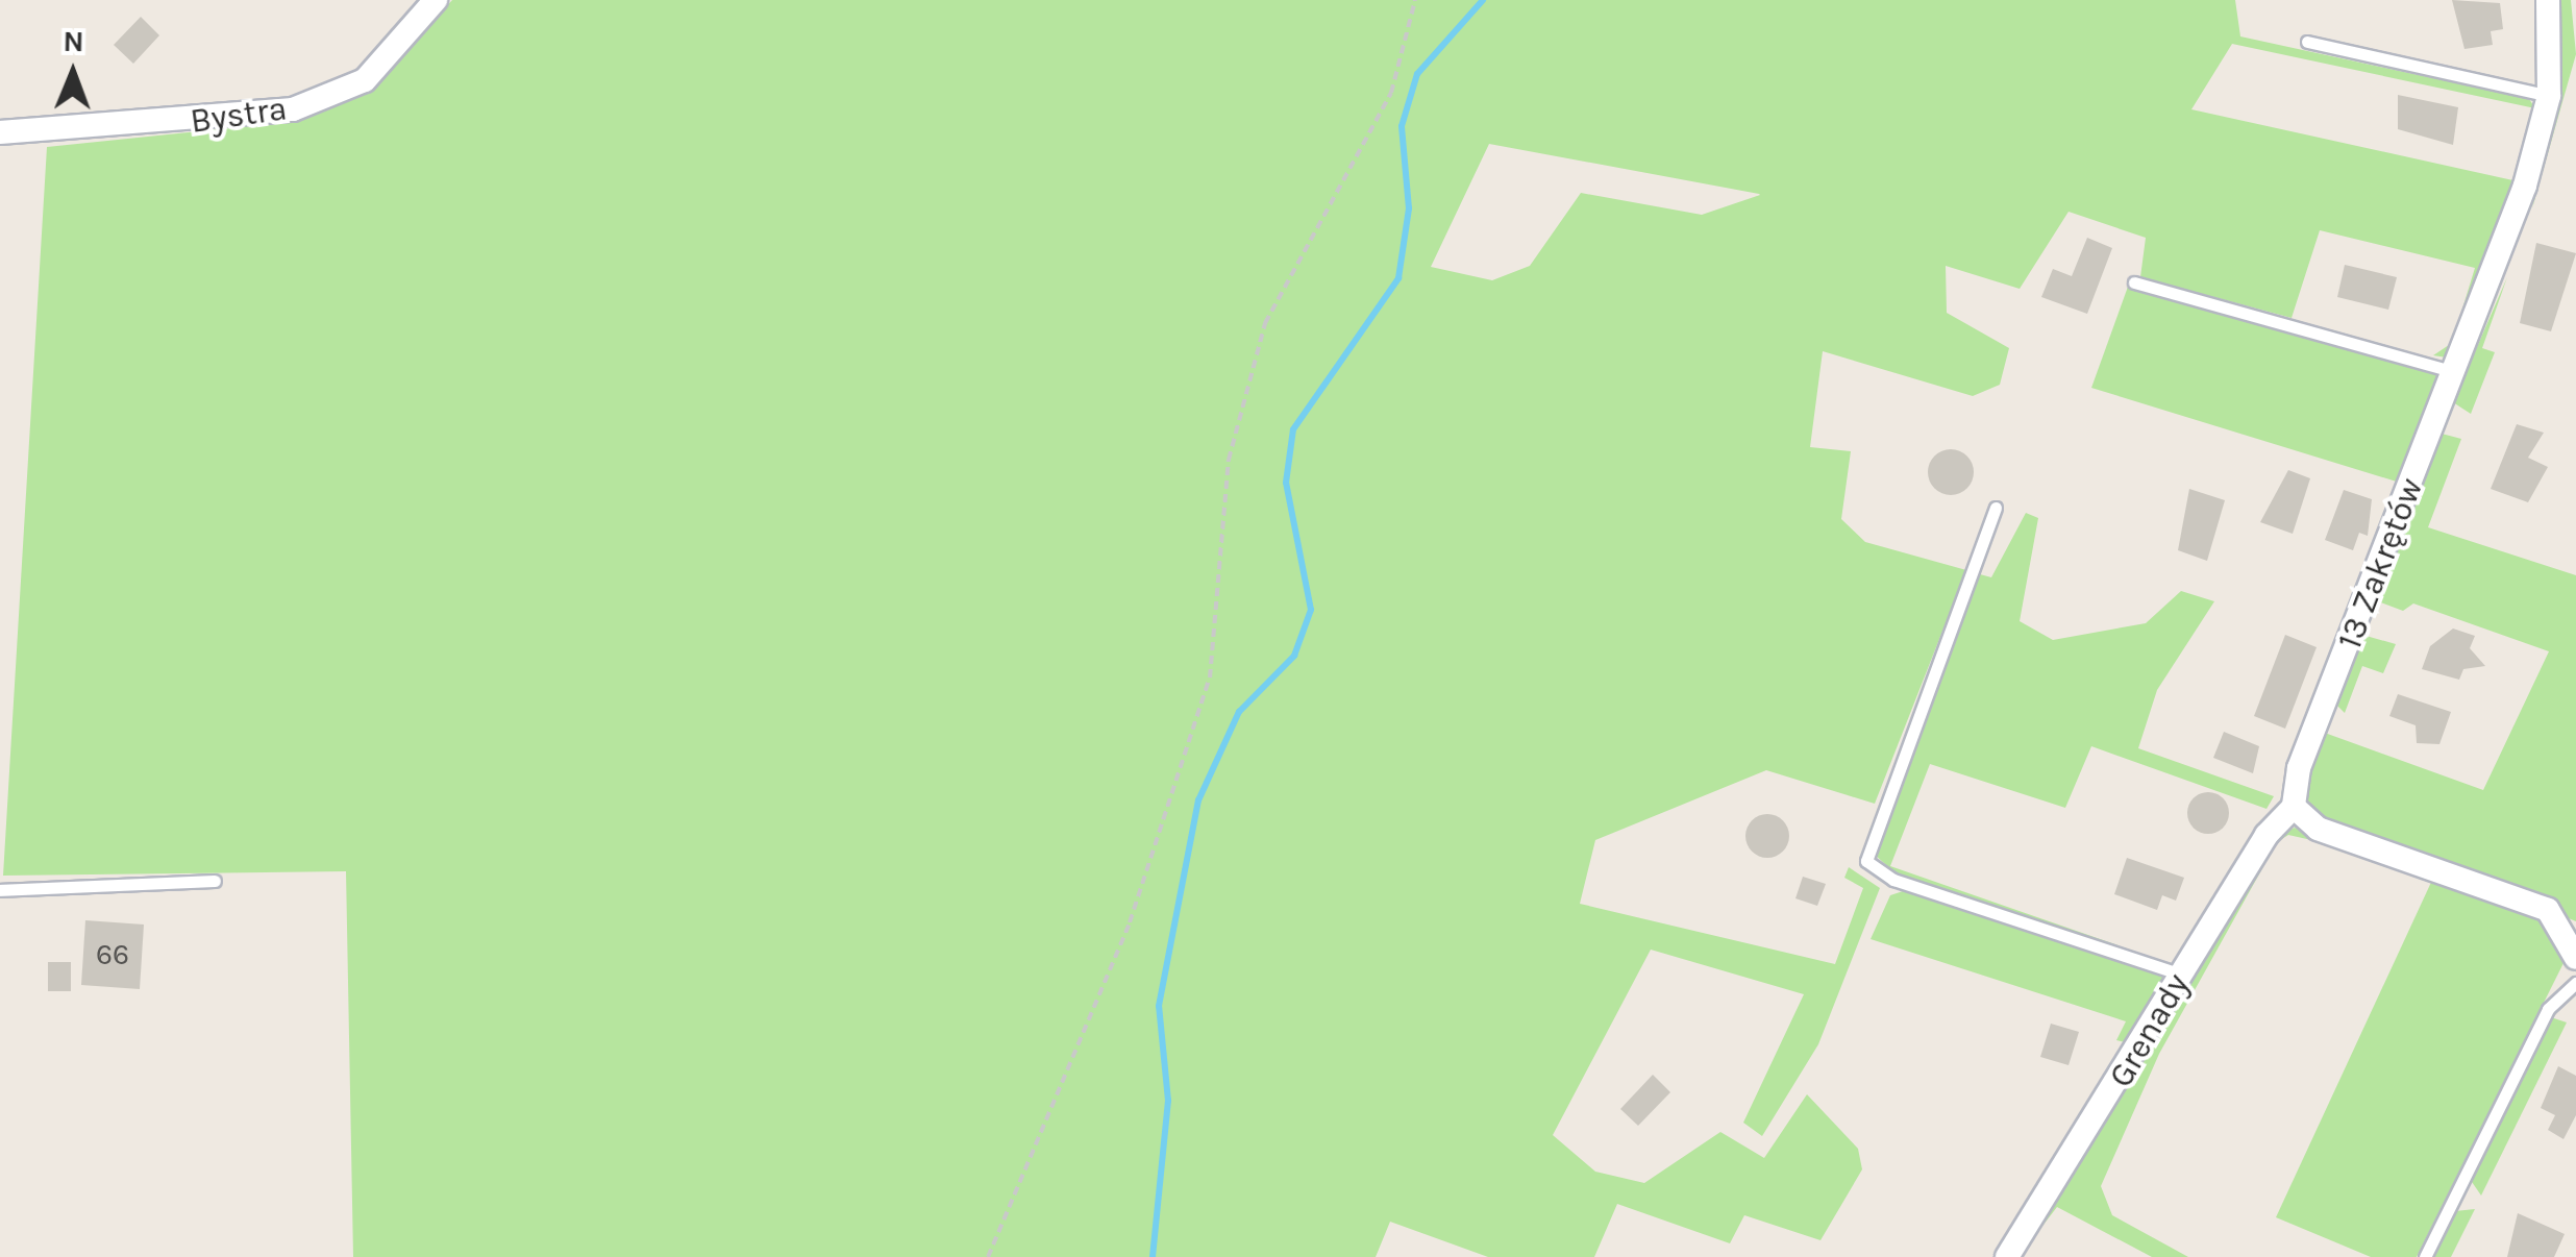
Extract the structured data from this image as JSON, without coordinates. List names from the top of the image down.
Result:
{
  "streets": {
    "street": ["Bystra", "13 Zakrętów", "Grenady"]
  },
  "crossings": [
    ["13 Zakrętów", "Grenady"]
  ],
  "house_numbers": ["66"],
  "north": "top"
}
